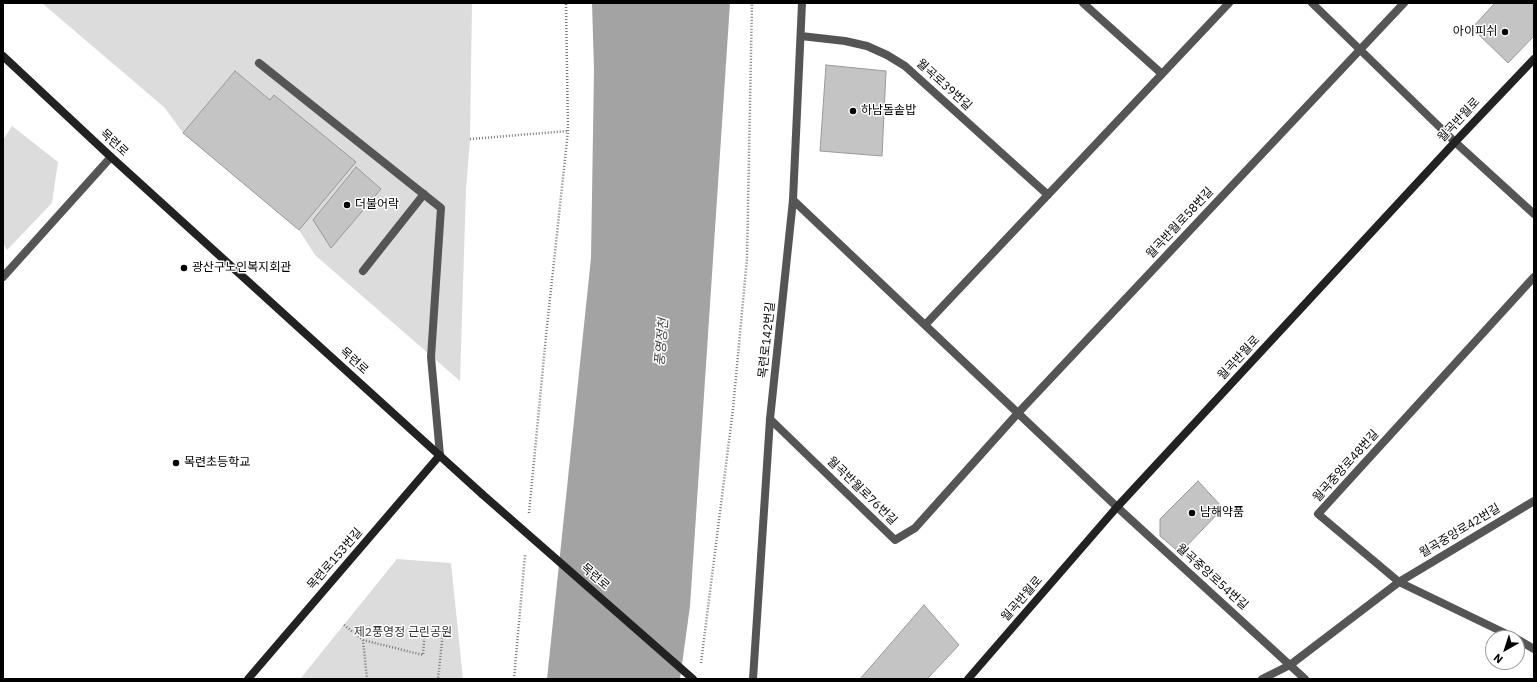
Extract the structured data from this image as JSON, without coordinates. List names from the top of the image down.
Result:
{
  "streets": {
    "street": [
      "월곡로39번길",
      "월곡반월로",
      "목련로",
      "월곡반월로58번길",
      "목련로142번길",
      "월곡중앙로48번길",
      "월곡반월로76번길",
      "월곡중앙로42번길",
      "목련로153번길",
      "월곡중앙로54번길"
    ]
  },
  "crossings": [
    ["월곡로39번길", "목련로142번길"],
    ["월곡반월로", "월곡중앙로54번길"],
    ["목련로", "목련로153번길"],
    ["월곡반월로58번길", "월곡반월로76번길"],
    ["목련로142번길", "월곡반월로76번길"],
    ["월곡중앙로48번길", "월곡중앙로42번길"],
    ["월곡중앙로42번길", "월곡중앙로54번길"]
  ],
  "water": ["풍영정천"],
  "parks": ["제2풍영정 근린공원"],
  "places": [
    "아이피쉬",
    "하남돌솥밥",
    "더불어락",
    "광산구노인복지회관",
    "목련초등학교",
    "남해약품"
  ],
  "north": "bottom left"
}
